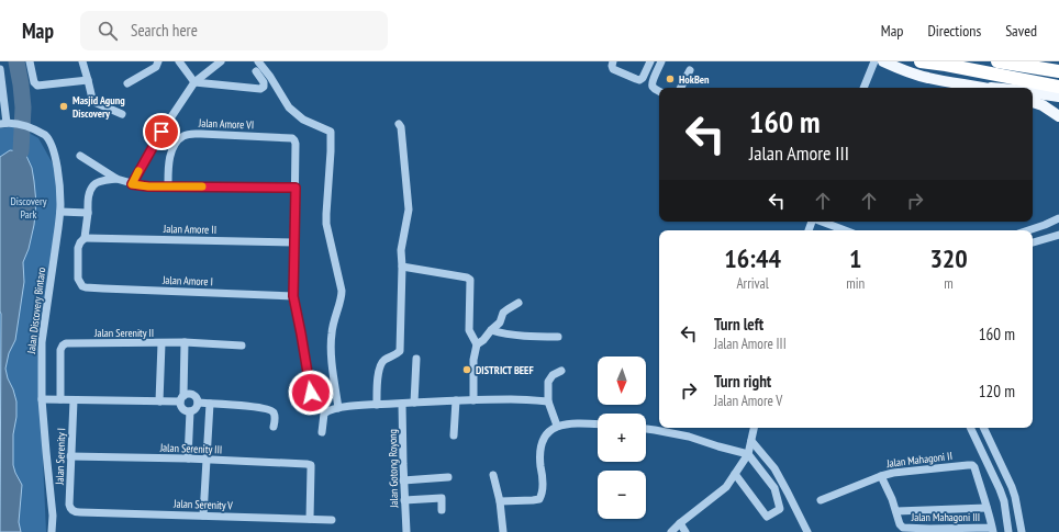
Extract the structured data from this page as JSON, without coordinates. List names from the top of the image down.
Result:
{
  "streets": {
    "street": [
      "Jalan Amore VI",
      "Jalan Amore II",
      "Jalan Amore I",
      "Jalan Discovery Bintaro",
      "Jalan Serenity II",
      "Jalan Serenity III",
      "Jalan Serenity I",
      "Jalan Mahagoni II",
      "Jalan Gotong Royong",
      "Jalan Serenity V",
      "Jalan Mahagoni III"
    ]
  },
  "crossings": [
    ["Jalan Amore II", "Jalan Amore I"],
    ["Jalan Serenity III", "Jalan Serenity I"],
    ["Jalan Serenity III", "Jalan Serenity V"],
    ["Jalan Serenity I", "Jalan Serenity V"],
    ["Jalan Mahagoni II", "Jalan Mahagoni III"]
  ],
  "parks": ["Discovery Park"],
  "places": ["HokBen", "Masjid Agung Discovery", "DISTRICT BEEF"],
  "north": "bottom",
  "page": {
    "header": "Map",
    "search": "Search here",
    "nav": ["Map", "Directions", "Saved"],
    "turn": ["160 m", "Jalan Amore III"],
    "eta": [
      "16:44",
      "Arrival",
      "1",
      "min",
      "320",
      "m"
    ],
    "list": [
      {
        "name": "Turn left",
        "note": "Jalan Amore III",
        "value": "160 m"
      },
      {
        "name": "Turn right",
        "note": "Jalan Amore V",
        "value": "120 m"
      }
    ],
    "map_buttons": ["+", "−"]
  }
}
